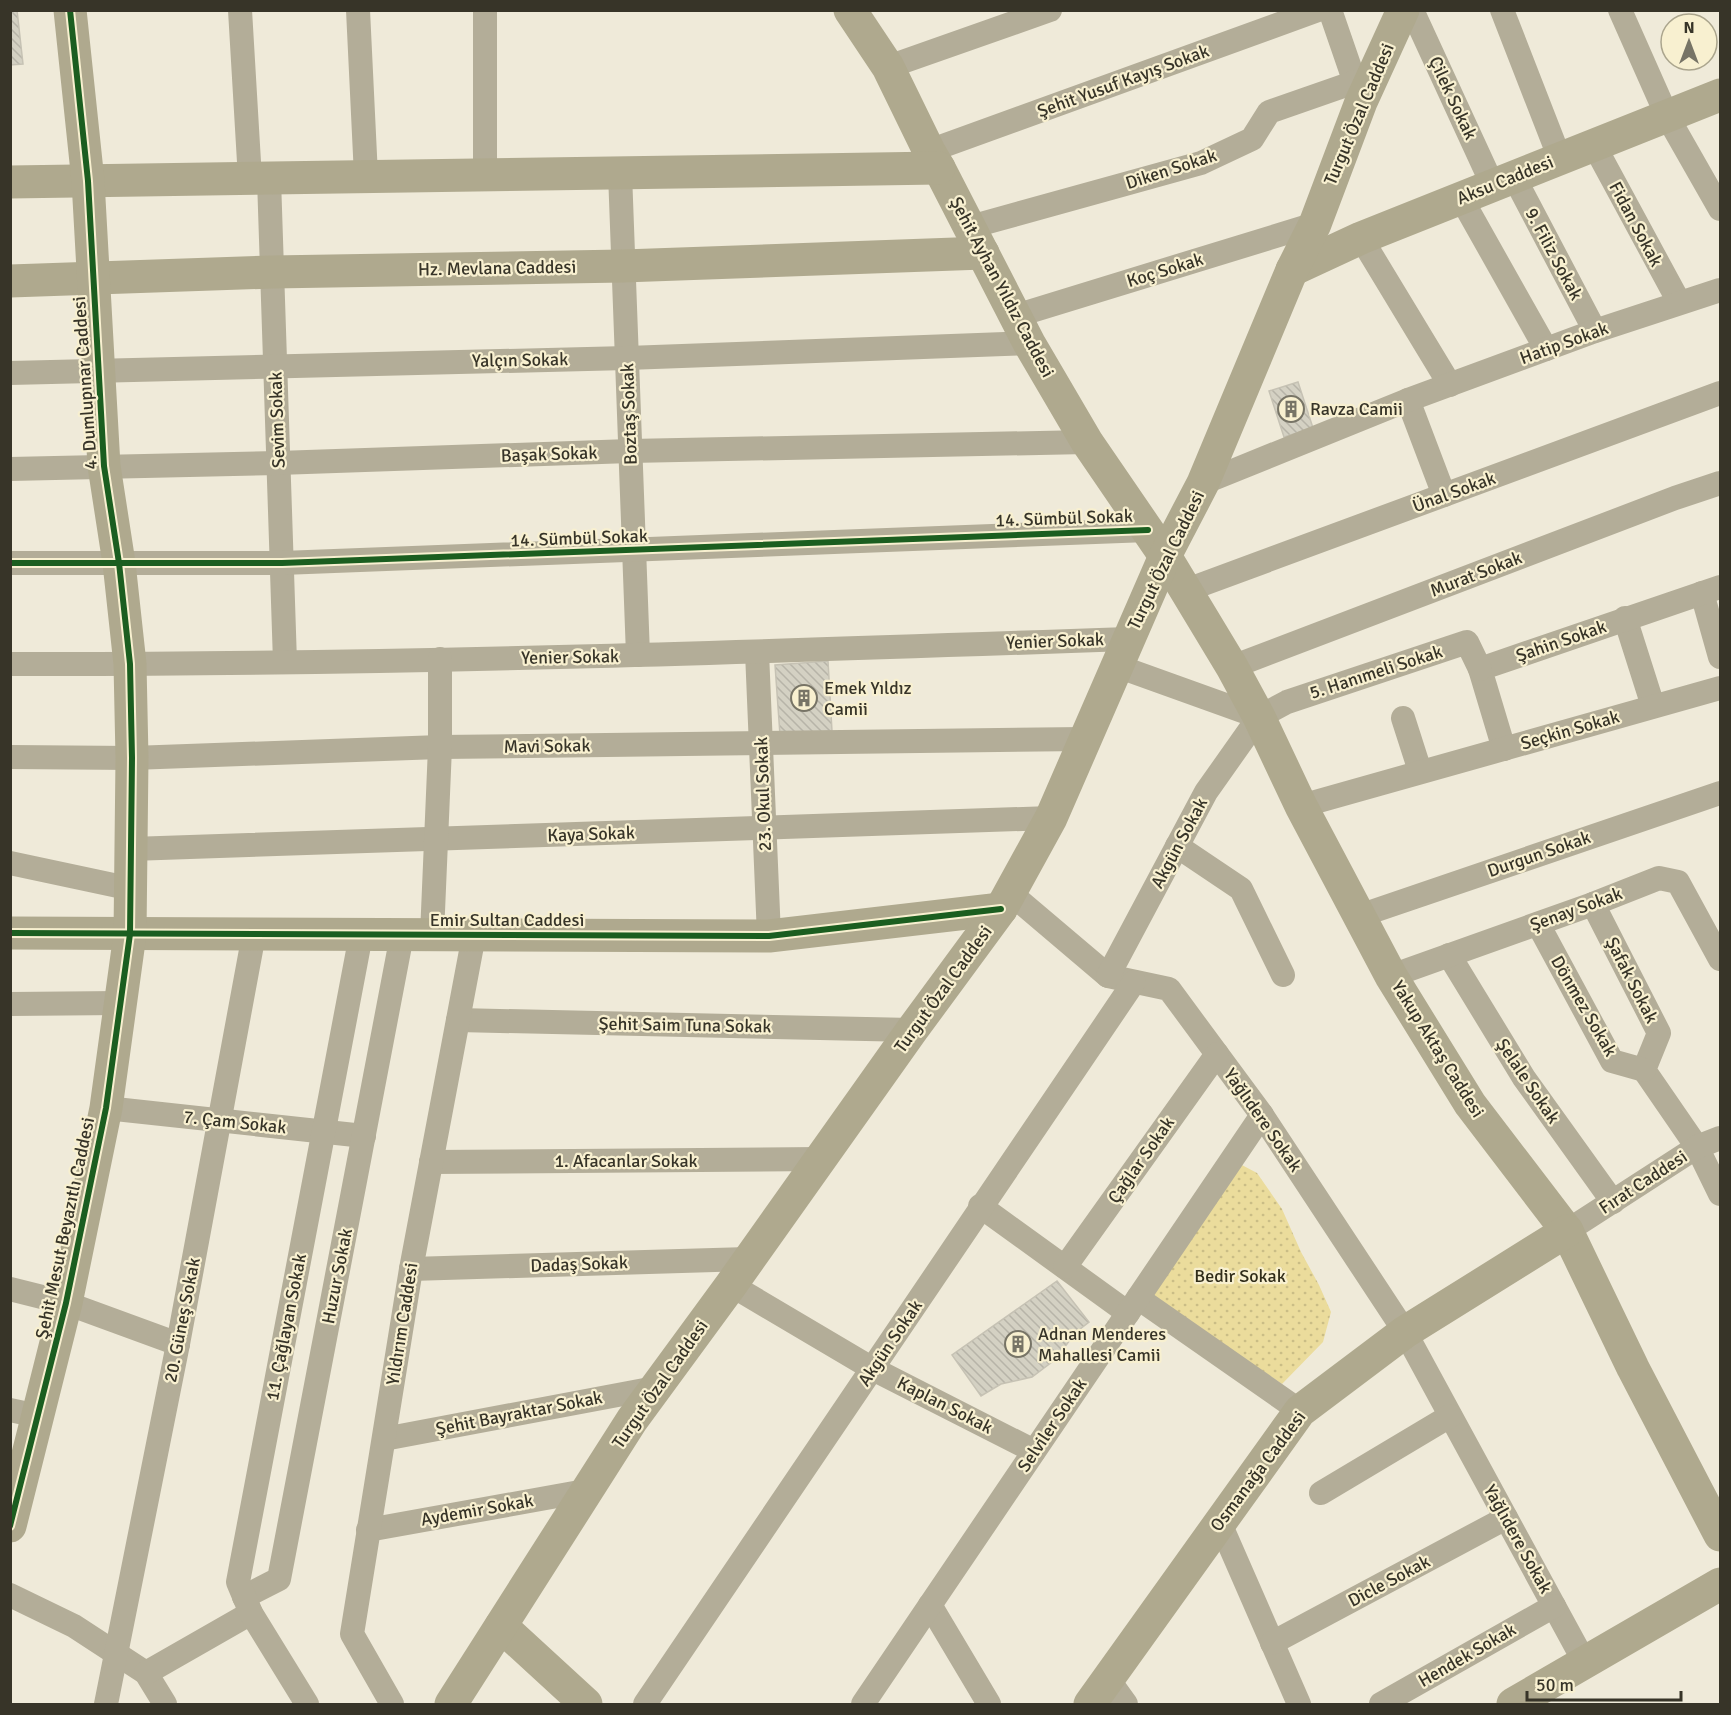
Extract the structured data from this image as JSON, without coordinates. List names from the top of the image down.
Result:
{
  "streets": {
    "street": [
      "Şehit Yusuf Kayış Sokak",
      "Çilek Sokak",
      "Turgut Özal Caddesi",
      "Diken Sokak",
      "Aksu Caddesi",
      "Fidan Sokak",
      "9. Filiz Sokak",
      "Hz. Mevlana Caddesi",
      "Koç Sokak",
      "Şehit Ayhan Yıldız Caddesi",
      "Hatip Sokak",
      "Yalçın Sokak",
      "4. Dumlupınar Caddesi",
      "Boztaş Sokak",
      "Sevim Sokak",
      "Başak Sokak",
      "Ünal Sokak",
      "14. Sümbül Sokak",
      "Murat Sokak",
      "Yenier Sokak",
      "Şahin Sokak",
      "5. Hanımeli Sokak",
      "Seçkin Sokak",
      "Mavi Sokak",
      "23. Okul Sokak",
      "Kaya Sokak",
      "Akgün Sokak",
      "Durgun Sokak",
      "Şenay Sokak",
      "Emir Sultan Caddesi",
      "Şafak Sokak",
      "Dönmez Sokak",
      "Şehit Saim Tuna Sokak",
      "Yakup Aktaş Caddesi",
      "Şelale Sokak",
      "Yağlıdere Sokak",
      "7. Çam Sokak",
      "Çağlar Sokak",
      "1. Afacanlar Sokak",
      "Fırat Caddesi",
      "Şehit Mesut Beyazıtlı Caddesi",
      "Dadaş Sokak",
      "Huzur Sokak",
      "20. Güneş Sokak",
      "Yıldırım Caddesi",
      "11. Çağlayan Sokak",
      "Kaplan Sokak",
      "Şehit Bayraktar Sokak",
      "Selviler Sokak",
      "Osmanağa Caddesi",
      "Aydemir Sokak",
      "Dicle Sokak",
      "Hendek Sokak"
    ]
  },
  "crossings": [
    ["Şehit Yusuf Kayış Sokak", "Şehit Ayhan Yıldız Caddesi"],
    ["Çilek Sokak", "Aksu Caddesi"],
    ["Çilek Sokak", "9. Filiz Sokak"],
    ["Turgut Özal Caddesi", "Diken Sokak"],
    ["Turgut Özal Caddesi", "Aksu Caddesi"],
    ["Turgut Özal Caddesi", "Koç Sokak"],
    ["Turgut Özal Caddesi", "Şehit Ayhan Yıldız Caddesi"],
    ["Turgut Özal Caddesi", "Hatip Sokak"],
    ["Turgut Özal Caddesi", "14. Sümbül Sokak"],
    ["Turgut Özal Caddesi", "Yenier Sokak"],
    ["Turgut Özal Caddesi", "Mavi Sokak"],
    ["Turgut Özal Caddesi", "Kaya Sokak"],
    ["Turgut Özal Caddesi", "Emir Sultan Caddesi"],
    ["Turgut Özal Caddesi", "Şehit Saim Tuna Sokak"],
    ["Turgut Özal Caddesi", "Yakup Aktaş Caddesi"],
    ["Turgut Özal Caddesi", "Yağlıdere Sokak"],
    ["Turgut Özal Caddesi", "1. Afacanlar Sokak"],
    ["Turgut Özal Caddesi", "Dadaş Sokak"],
    ["Turgut Özal Caddesi", "Kaplan Sokak"],
    ["Turgut Özal Caddesi", "Şehit Bayraktar Sokak"],
    ["Turgut Özal Caddesi", "Aydemir Sokak"],
    ["Diken Sokak", "Hz. Mevlana Caddesi"],
    ["Diken Sokak", "Şehit Ayhan Yıldız Caddesi"],
    ["Aksu Caddesi", "Fidan Sokak"],
    ["Aksu Caddesi", "9. Filiz Sokak"],
    ["Fidan Sokak", "Hatip Sokak"],
    ["9. Filiz Sokak", "Hatip Sokak"],
    ["Hz. Mevlana Caddesi", "Şehit Ayhan Yıldız Caddesi"],
    ["Hz. Mevlana Caddesi", "4. Dumlupınar Caddesi"],
    ["Hz. Mevlana Caddesi", "Boztaş Sokak"],
    ["Hz. Mevlana Caddesi", "Sevim Sokak"],
    ["Koç Sokak", "Şehit Ayhan Yıldız Caddesi"],
    ["Koç Sokak", "Yalçın Sokak"],
    ["Şehit Ayhan Yıldız Caddesi", "Yalçın Sokak"],
    ["Şehit Ayhan Yıldız Caddesi", "Başak Sokak"],
    ["Şehit Ayhan Yıldız Caddesi", "14. Sümbül Sokak"],
    ["Şehit Ayhan Yıldız Caddesi", "Yakup Aktaş Caddesi"],
    ["Yalçın Sokak", "4. Dumlupınar Caddesi"],
    ["Yalçın Sokak", "Boztaş Sokak"],
    ["Yalçın Sokak", "Sevim Sokak"],
    ["4. Dumlupınar Caddesi", "Başak Sokak"],
    ["4. Dumlupınar Caddesi", "14. Sümbül Sokak"],
    ["4. Dumlupınar Caddesi", "Yenier Sokak"],
    ["4. Dumlupınar Caddesi", "Mavi Sokak"],
    ["4. Dumlupınar Caddesi", "Kaya Sokak"],
    ["4. Dumlupınar Caddesi", "Emir Sultan Caddesi"],
    ["4. Dumlupınar Caddesi", "Şehit Mesut Beyazıtlı Caddesi"],
    ["Boztaş Sokak", "Başak Sokak"],
    ["Boztaş Sokak", "14. Sümbül Sokak"],
    ["Boztaş Sokak", "Yenier Sokak"],
    ["Sevim Sokak", "Başak Sokak"],
    ["Sevim Sokak", "14. Sümbül Sokak"],
    ["Sevim Sokak", "Yenier Sokak"],
    ["Ünal Sokak", "Yakup Aktaş Caddesi"],
    ["14. Sümbül Sokak", "Yakup Aktaş Caddesi"],
    ["Murat Sokak", "Yakup Aktaş Caddesi"],
    ["Yenier Sokak", "23. Okul Sokak"],
    ["Yenier Sokak", "Huzur Sokak"],
    ["Şahin Sokak", "5. Hanımeli Sokak"],
    ["5. Hanımeli Sokak", "Akgün Sokak"],
    ["5. Hanımeli Sokak", "Yakup Aktaş Caddesi"],
    ["Seçkin Sokak", "Yakup Aktaş Caddesi"],
    ["Mavi Sokak", "23. Okul Sokak"],
    ["Mavi Sokak", "Huzur Sokak"],
    ["23. Okul Sokak", "Kaya Sokak"],
    ["23. Okul Sokak", "Emir Sultan Caddesi"],
    ["Kaya Sokak", "Huzur Sokak"],
    ["Akgün Sokak", "Yakup Aktaş Caddesi"],
    ["Akgün Sokak", "Yağlıdere Sokak"],
    ["Akgün Sokak", "Kaplan Sokak"],
    ["Durgun Sokak", "Yakup Aktaş Caddesi"],
    ["Şenay Sokak", "Şafak Sokak"],
    ["Şenay Sokak", "Dönmez Sokak"],
    ["Şenay Sokak", "Yakup Aktaş Caddesi"],
    ["Şenay Sokak", "Şelale Sokak"],
    ["Emir Sultan Caddesi", "Yağlıdere Sokak"],
    ["Emir Sultan Caddesi", "Şehit Mesut Beyazıtlı Caddesi"],
    ["Emir Sultan Caddesi", "Huzur Sokak"],
    ["Emir Sultan Caddesi", "20. Güneş Sokak"],
    ["Emir Sultan Caddesi", "Yıldırım Caddesi"],
    ["Emir Sultan Caddesi", "11. Çağlayan Sokak"],
    ["Şafak Sokak", "Dönmez Sokak"],
    ["Şehit Saim Tuna Sokak", "Yıldırım Caddesi"],
    ["Yakup Aktaş Caddesi", "Fırat Caddesi"],
    ["Yakup Aktaş Caddesi", "Osmanağa Caddesi"],
    ["Şelale Sokak", "Fırat Caddesi"],
    ["Yağlıdere Sokak", "Çağlar Sokak"],
    ["Yağlıdere Sokak", "Selviler Sokak"],
    ["Yağlıdere Sokak", "Osmanağa Caddesi"],
    ["Yağlıdere Sokak", "Dicle Sokak"],
    ["Yağlıdere Sokak", "Hendek Sokak"],
    ["7. Çam Sokak", "Şehit Mesut Beyazıtlı Caddesi"],
    ["7. Çam Sokak", "Huzur Sokak"],
    ["7. Çam Sokak", "20. Güneş Sokak"],
    ["7. Çam Sokak", "11. Çağlayan Sokak"],
    ["1. Afacanlar Sokak", "Yıldırım Caddesi"],
    ["Fırat Caddesi", "Osmanağa Caddesi"],
    ["Dadaş Sokak", "Yıldırım Caddesi"],
    ["Dadaş Sokak", "Kaplan Sokak"],
    ["Huzur Sokak", "11. Çağlayan Sokak"],
    ["Yıldırım Caddesi", "Şehit Bayraktar Sokak"],
    ["Yıldırım Caddesi", "Aydemir Sokak"],
    ["Kaplan Sokak", "Selviler Sokak"]
  ],
  "parks": ["Bedir Sokak"],
  "places": {
    "building": ["Ravza Camii", "Emek Yıldız Camii", "Adnan Menderes Mahallesi Camii"]
  },
  "scale_bar": "50 m",
  "north": "top"
}
